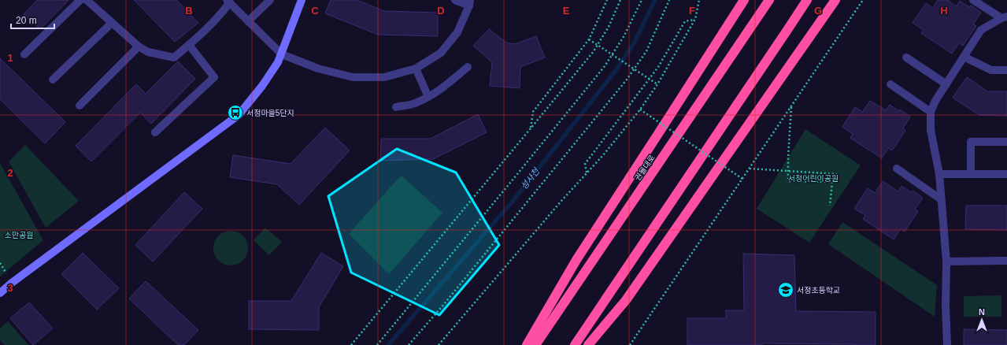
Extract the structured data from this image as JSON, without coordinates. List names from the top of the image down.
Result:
{
  "streets": {
    "highway": ["권율대로"]
  },
  "water": ["성사천"],
  "parks": ["서정어린이공원", "소만공원"],
  "places": {
    "bus stop": ["서정마을5단지"],
    "school or university": ["서정초등학교"]
  },
  "scale_bar": "20 m",
  "north": "top",
  "grid": {
    "columns": [
      "B",
      "C",
      "D",
      "E",
      "F",
      "G",
      "H"
    ],
    "rows": ["1", "2", "3"]
  }
}
